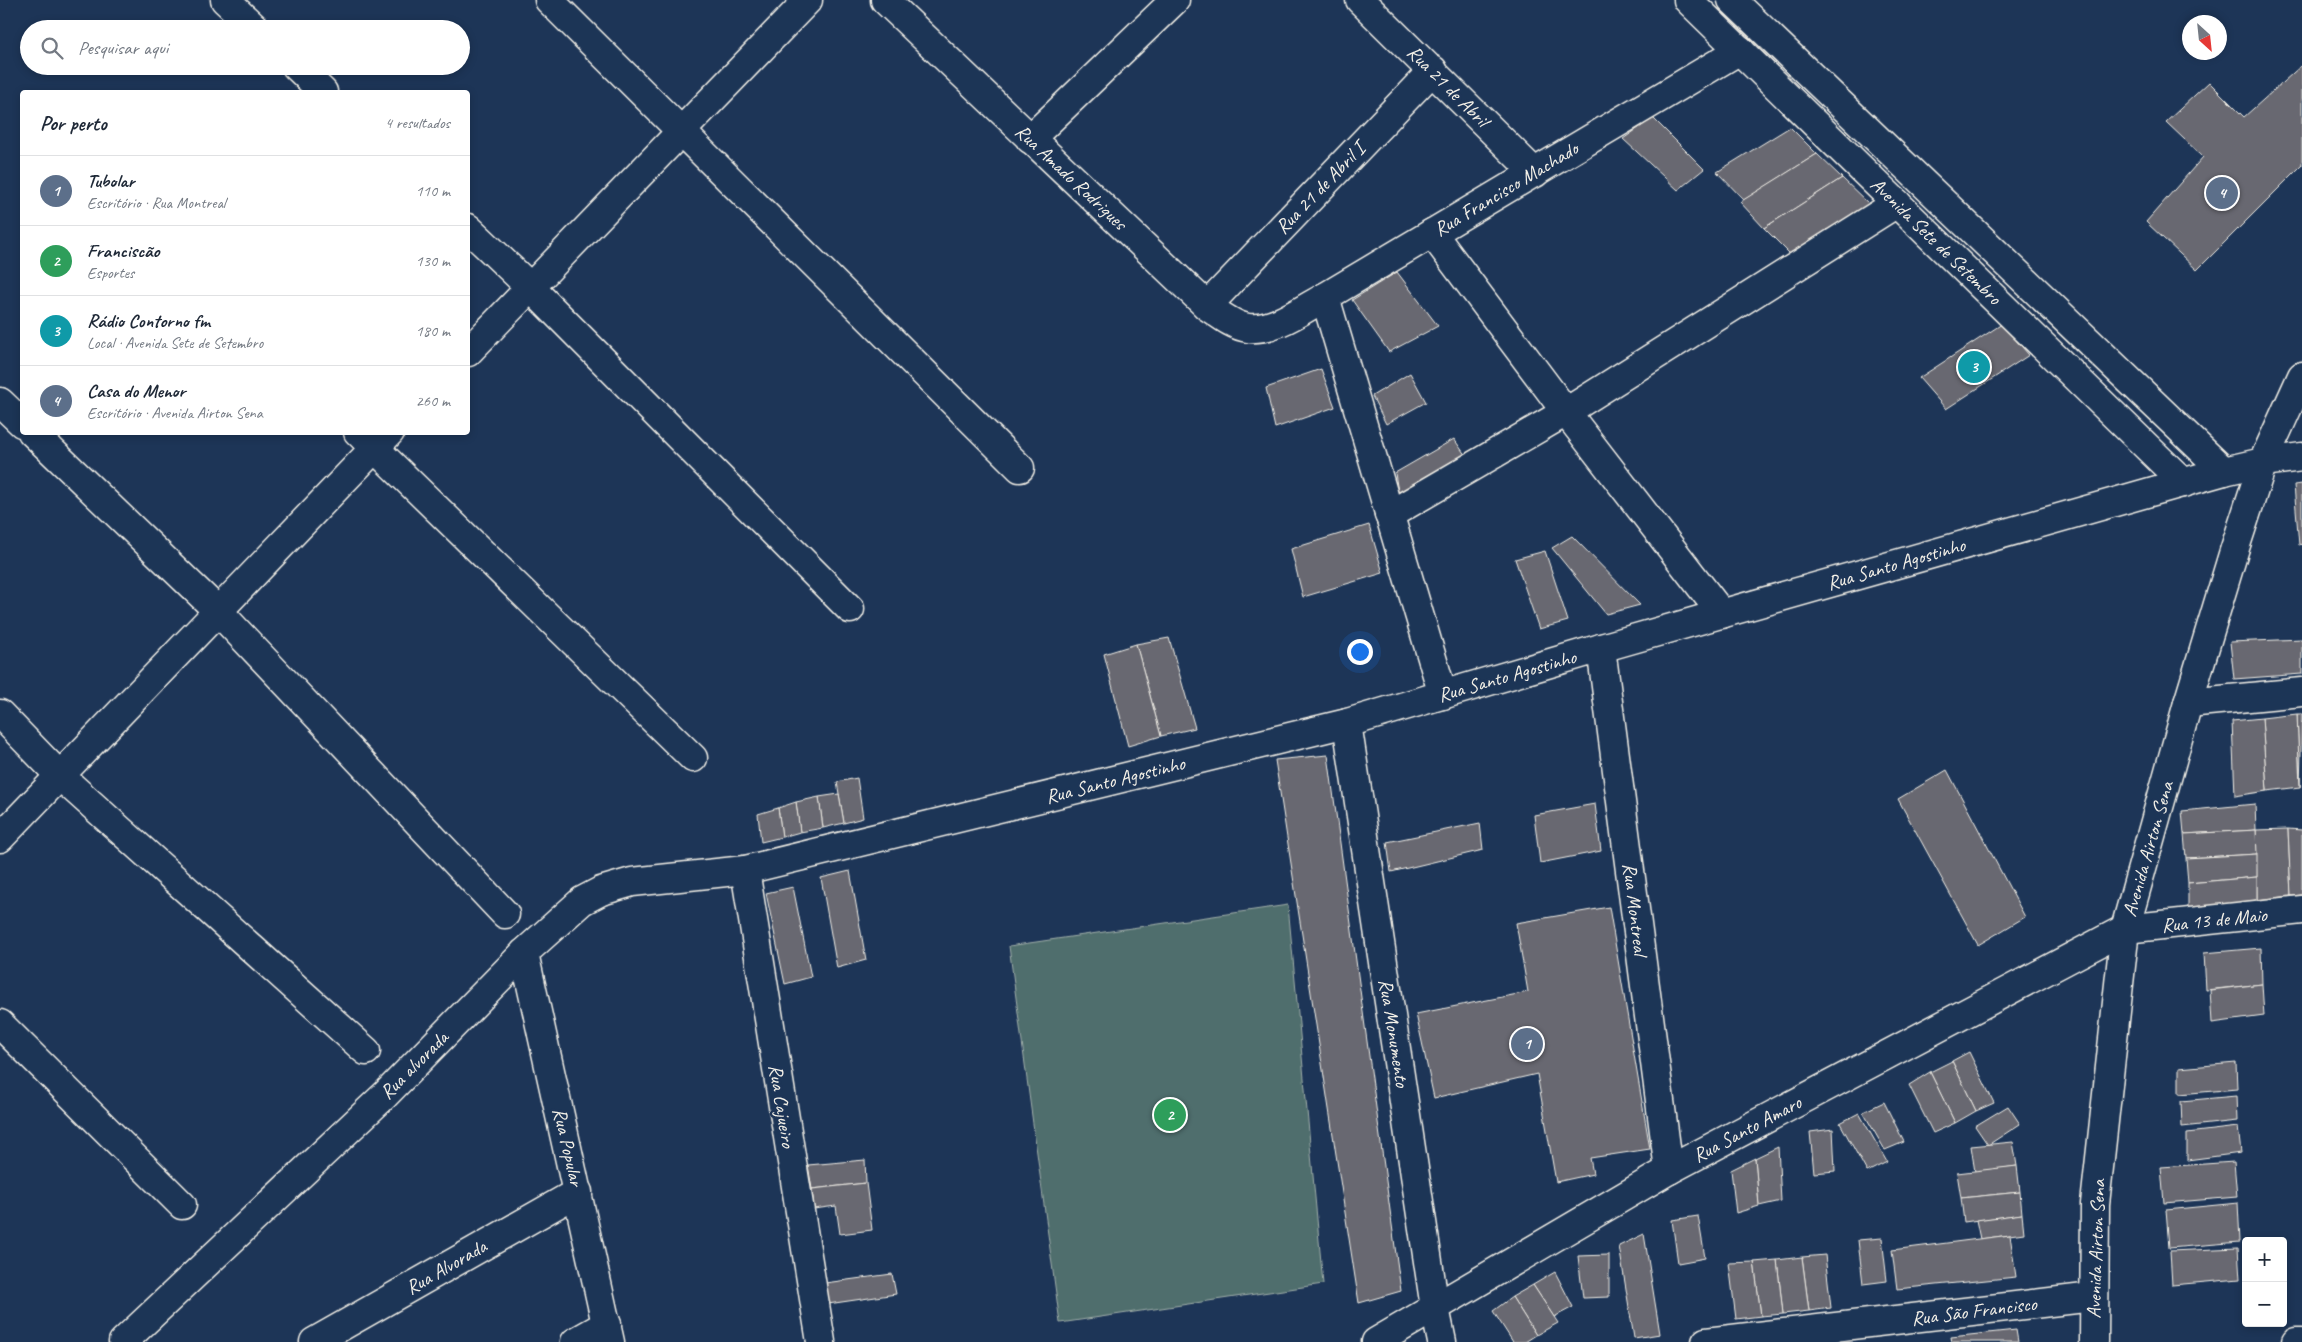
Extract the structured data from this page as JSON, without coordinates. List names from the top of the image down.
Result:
{
  "streets": {
    "street": [
      "Rua 21 de Abril",
      "Rua Amado Rodrigues",
      "Rua 21 de Abril I",
      "Rua Francisco Machado",
      "Avenida Sete de Setembro",
      "Rua Santo Agostinho",
      "Avenida Airton Sena",
      "Rua Montreal",
      "Rua 13 de Maio",
      "Rua Monumento",
      "Rua alvorada",
      "Rua Cajueiro",
      "Rua Santo Amaro",
      "Rua Popular",
      "Rua Alvorada",
      "Rua São Francisco"
    ]
  },
  "crossings": [
    ["Rua 21 de Abril", "Rua 21 de Abril I"],
    ["Rua 21 de Abril", "Rua Francisco Machado"],
    ["Rua Amado Rodrigues", "Rua 21 de Abril I"],
    ["Rua Amado Rodrigues", "Rua Francisco Machado"],
    ["Rua Francisco Machado", "Avenida Sete de Setembro"],
    ["Avenida Sete de Setembro", "Rua Santo Agostinho"],
    ["Rua Santo Agostinho", "Avenida Airton Sena"],
    ["Rua Santo Agostinho", "Rua Montreal"],
    ["Rua Santo Agostinho", "Rua Monumento"],
    ["Rua Santo Agostinho", "Rua alvorada"],
    ["Rua Santo Agostinho", "Rua Cajueiro"],
    ["Avenida Airton Sena", "Rua 13 de Maio"],
    ["Avenida Airton Sena", "Rua Santo Amaro"],
    ["Avenida Airton Sena", "Rua São Francisco"],
    ["Rua Montreal", "Rua Santo Amaro"],
    ["Rua 13 de Maio", "Rua Santo Amaro"],
    ["Rua Monumento", "Rua Santo Amaro"],
    ["Rua alvorada", "Rua Cajueiro"],
    ["Rua alvorada", "Rua Popular"],
    ["Rua Popular", "Rua Alvorada"]
  ],
  "north": "bottom right",
  "page": {
    "search": "Pesquisar aqui",
    "heading": ["Por perto", "4 resultados"],
    "list": [
      {
        "mark": "1",
        "name": "Tubolar",
        "note": "Escritório · Rua Montreal",
        "value": "110 m"
      },
      {
        "mark": "2",
        "name": "Franciscão",
        "note": "Esportes",
        "value": "130 m"
      },
      {
        "mark": "3",
        "name": "Rádio Contorno fm",
        "note": "Local · Avenida Sete de Setembro",
        "value": "180 m"
      },
      {
        "mark": "4",
        "name": "Casa do Menor",
        "note": "Escritório · Avenida Airton Sena",
        "value": "260 m"
      }
    ],
    "pins": [
      "4",
      "3",
      "1",
      "2"
    ],
    "map_buttons": ["+", "−"]
  }
}
